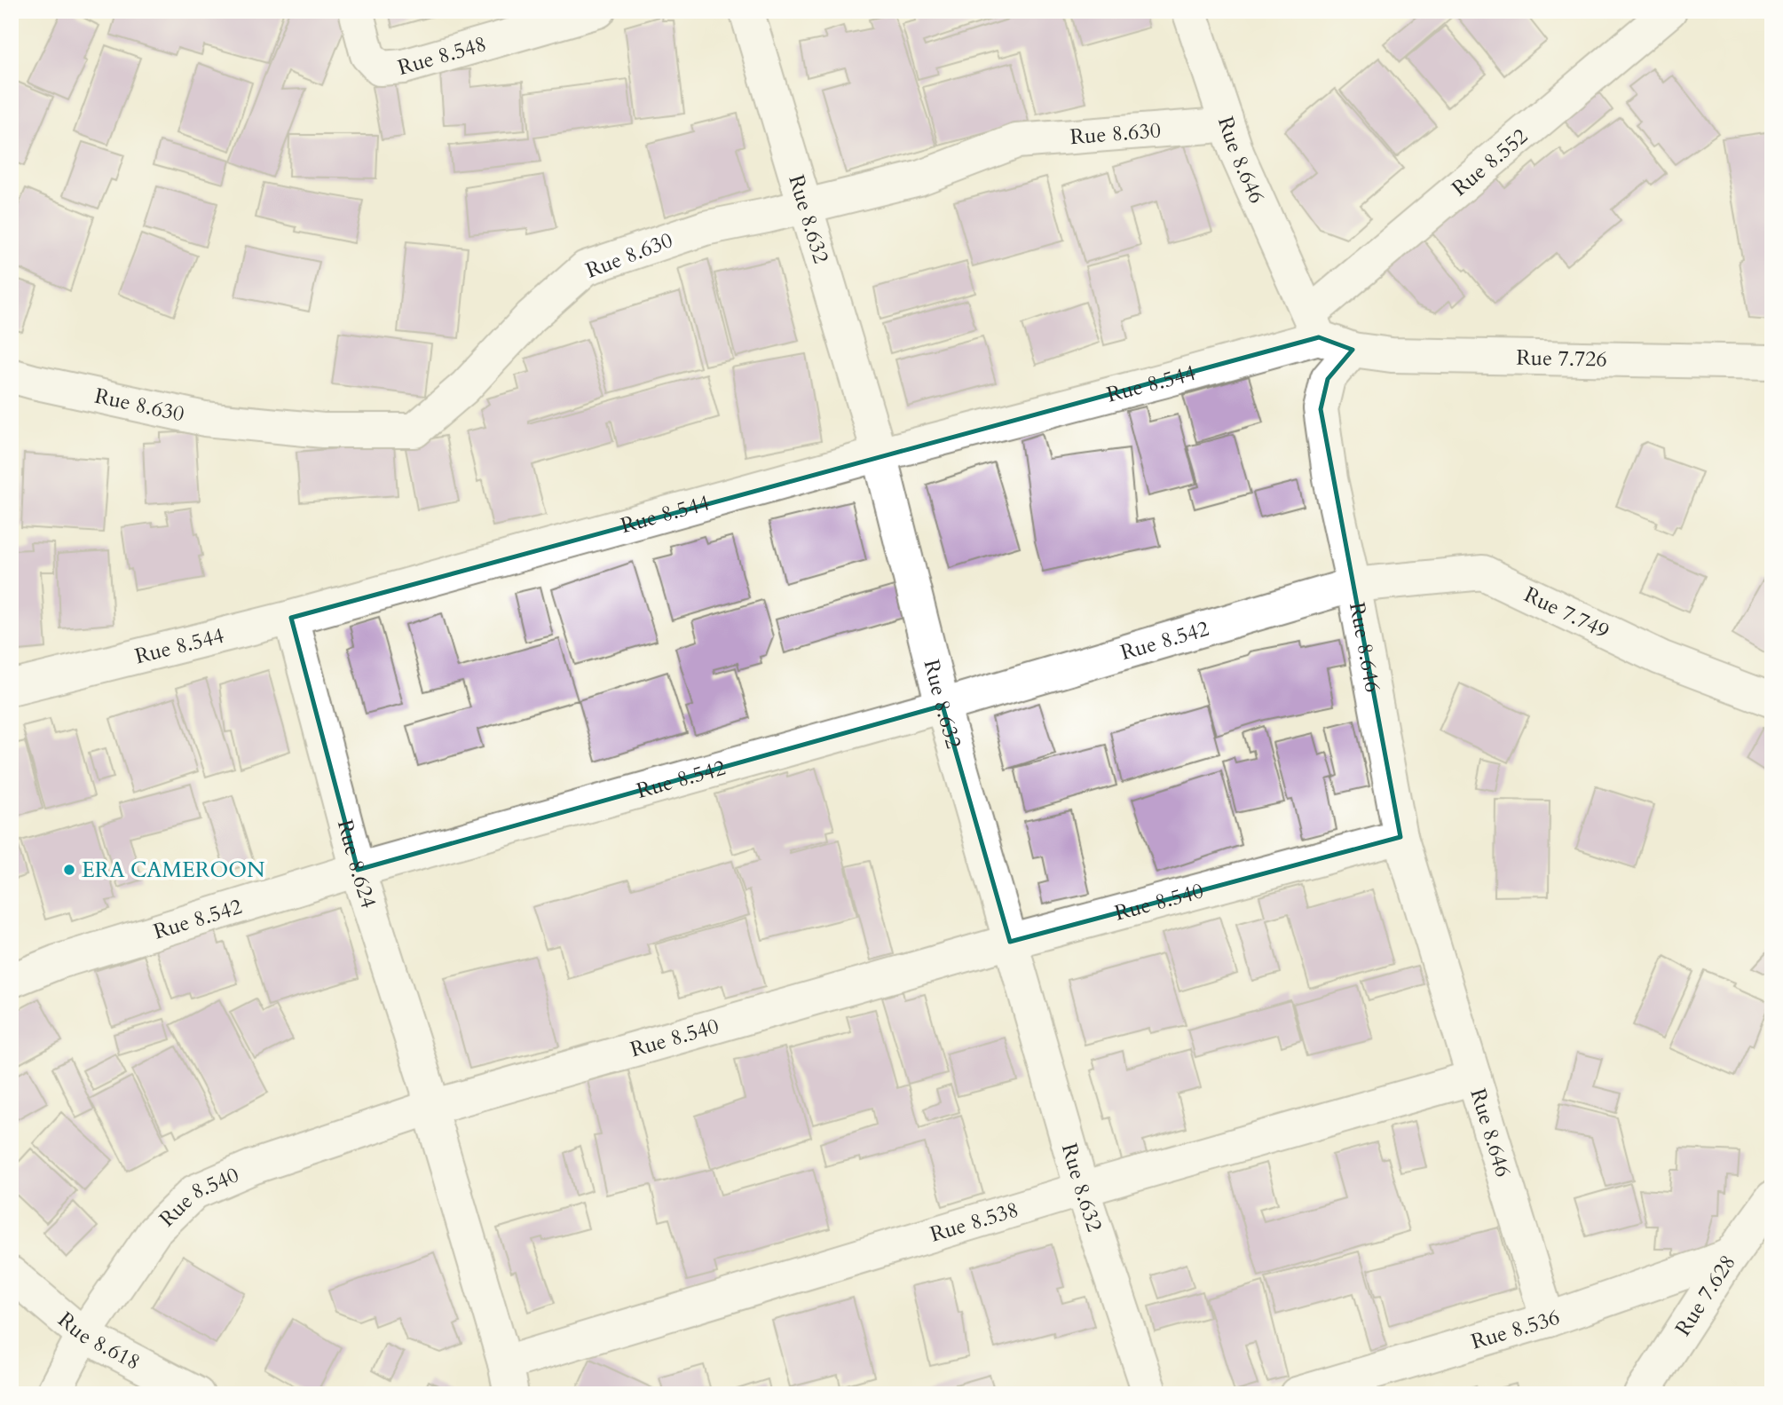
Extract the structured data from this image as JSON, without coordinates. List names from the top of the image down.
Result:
{
  "streets": {
    "street": [
      "Rue 8.548",
      "Rue 8.630",
      "Rue 8.646",
      "Rue 8.552",
      "Rue 8.632",
      "Rue 7.726",
      "Rue 8.544",
      "Rue 7.749",
      "Rue 8.542",
      "Rue 8.624",
      "Rue 8.540",
      "Rue 8.538",
      "Rue 7.628",
      "Rue 8.536",
      "Rue 8.618"
    ]
  },
  "crossings": [
    ["Rue 8.630", "Rue 8.646"],
    ["Rue 8.630", "Rue 8.632"],
    ["Rue 8.646", "Rue 8.552"],
    ["Rue 8.646", "Rue 7.726"],
    ["Rue 8.646", "Rue 8.544"],
    ["Rue 8.646", "Rue 7.749"],
    ["Rue 8.646", "Rue 8.542"],
    ["Rue 8.646", "Rue 8.540"],
    ["Rue 8.646", "Rue 8.538"],
    ["Rue 8.646", "Rue 8.536"],
    ["Rue 8.552", "Rue 8.544"],
    ["Rue 8.632", "Rue 8.544"],
    ["Rue 8.632", "Rue 8.542"],
    ["Rue 8.632", "Rue 8.540"],
    ["Rue 8.632", "Rue 8.538"],
    ["Rue 8.544", "Rue 8.624"],
    ["Rue 7.749", "Rue 8.542"],
    ["Rue 8.542", "Rue 8.624"],
    ["Rue 8.624", "Rue 8.540"],
    ["Rue 8.624", "Rue 8.538"],
    ["Rue 8.540", "Rue 8.618"],
    ["Rue 7.628", "Rue 8.536"]
  ],
  "places": ["ERA CAMEROON"]
}
